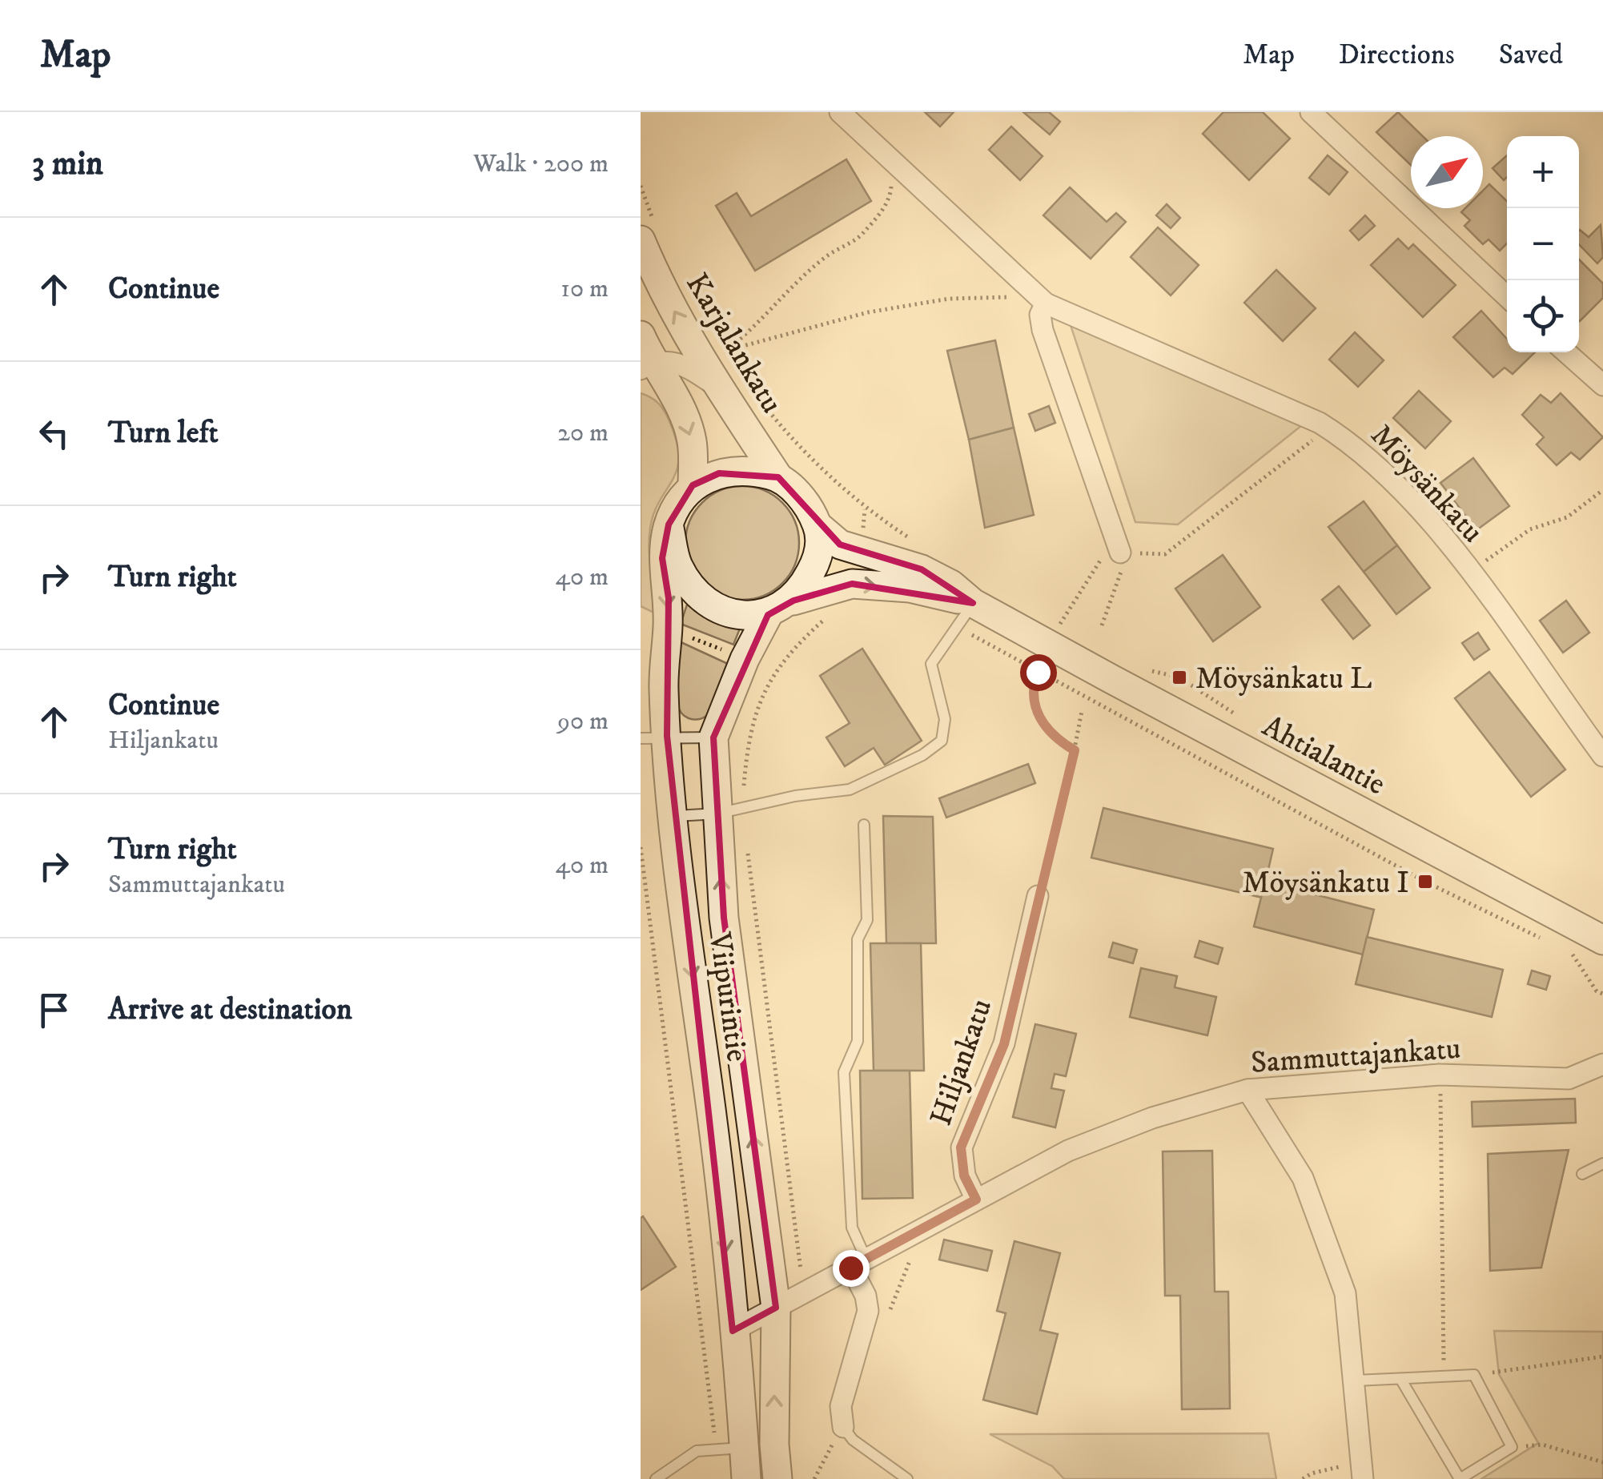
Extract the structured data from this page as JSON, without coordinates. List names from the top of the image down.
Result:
{
  "streets": {
    "main road": ["Karjalankatu", "Ahtialantie", "Viipurintie"],
    "street": ["Möysänkatu", "Sammuttajankatu", "Hiljankatu"]
  },
  "crossings": [
    ["Karjalankatu", "Ahtialantie"],
    ["Karjalankatu", "Viipurintie"],
    ["Ahtialantie", "Viipurintie"],
    ["Viipurintie", "Sammuttajankatu"],
    ["Sammuttajankatu", "Hiljankatu"]
  ],
  "places": {
    "transit": ["Möysänkatu L", "Möysänkatu I"]
  },
  "north": "top right",
  "page": {
    "header": "Map",
    "nav": ["Map", "Directions", "Saved"],
    "heading": ["3 min", "Walk · 200 m"],
    "map_buttons": ["+", "−"],
    "list": [
      ["Continue", "10 m"],
      ["Turn left", "20 m"],
      ["Turn right", "40 m"],
      ["Continue", "Hiljankatu", "90 m"],
      ["Turn right", "Sammuttajankatu", "40 m"],
      "Arrive at destination"
    ]
  }
}
